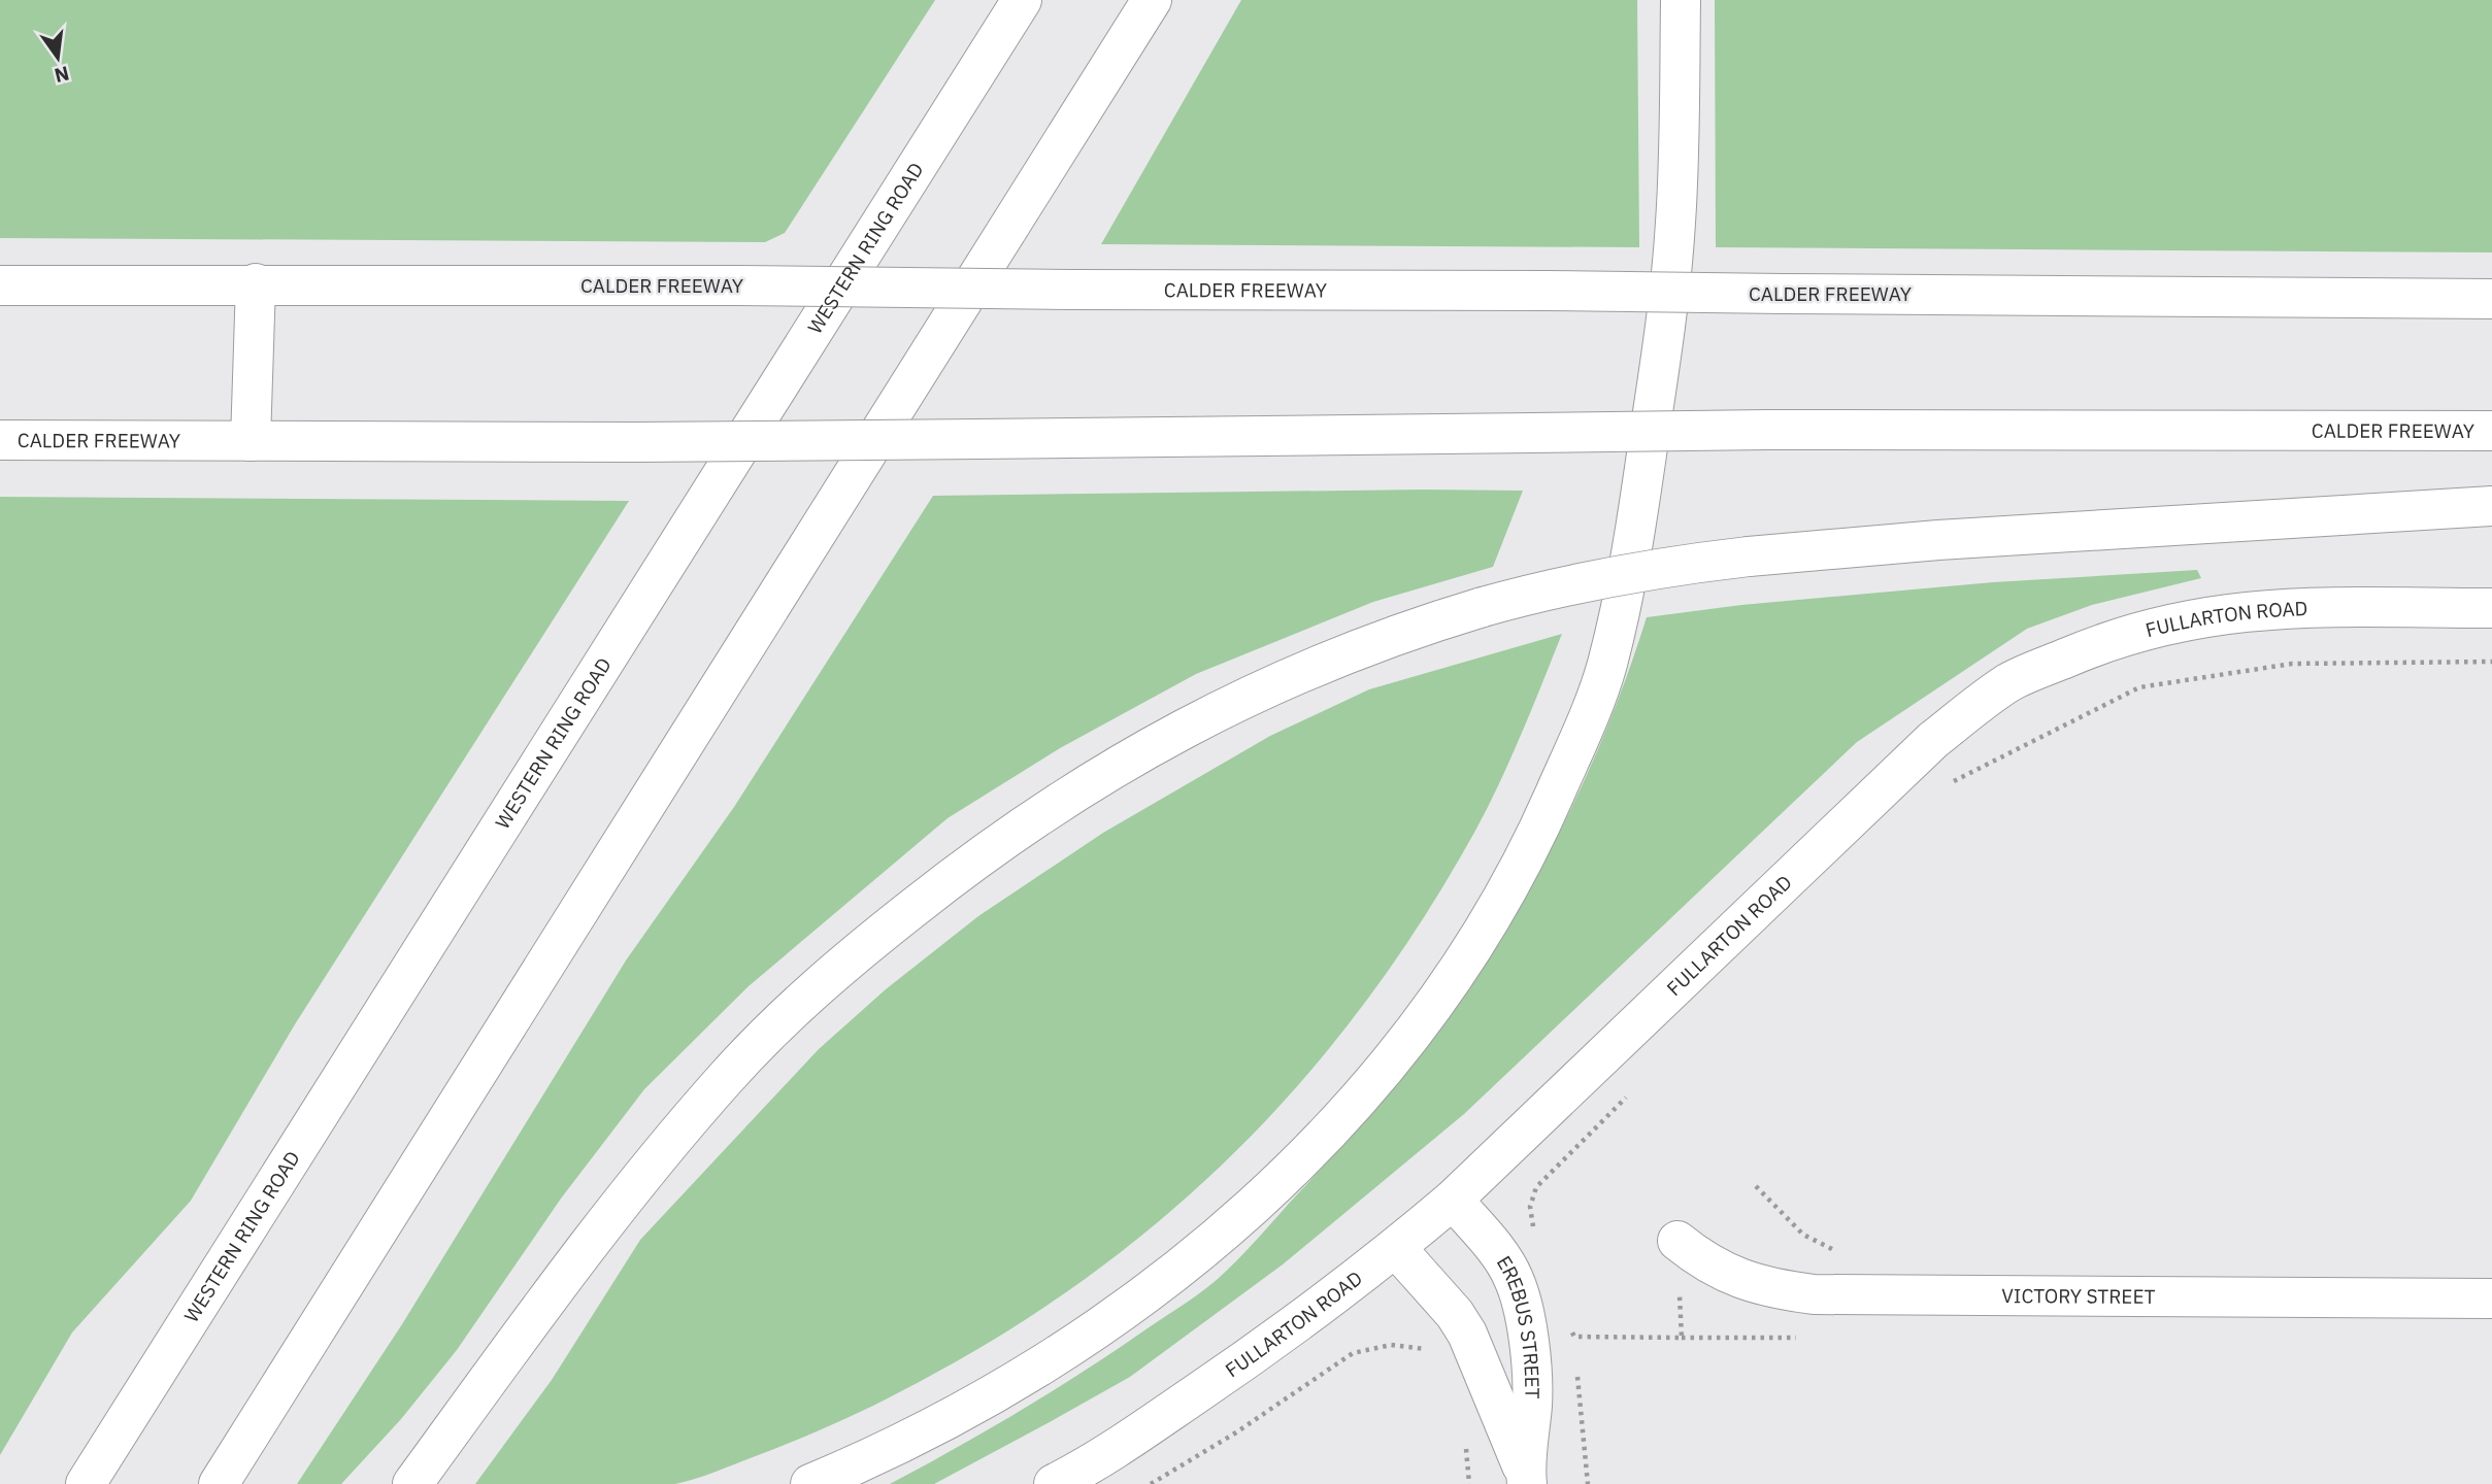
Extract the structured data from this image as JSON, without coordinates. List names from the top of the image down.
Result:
{
  "streets": {
    "main road": [
      "WESTERN RING ROAD",
      "CALDER FREEWAY",
      "FULLARTON ROAD",
      "VICTORY STREET",
      "EREBUS STREET"
    ]
  },
  "crossings": [
    ["FULLARTON ROAD", "EREBUS STREET"]
  ],
  "north": "bottom"
}
